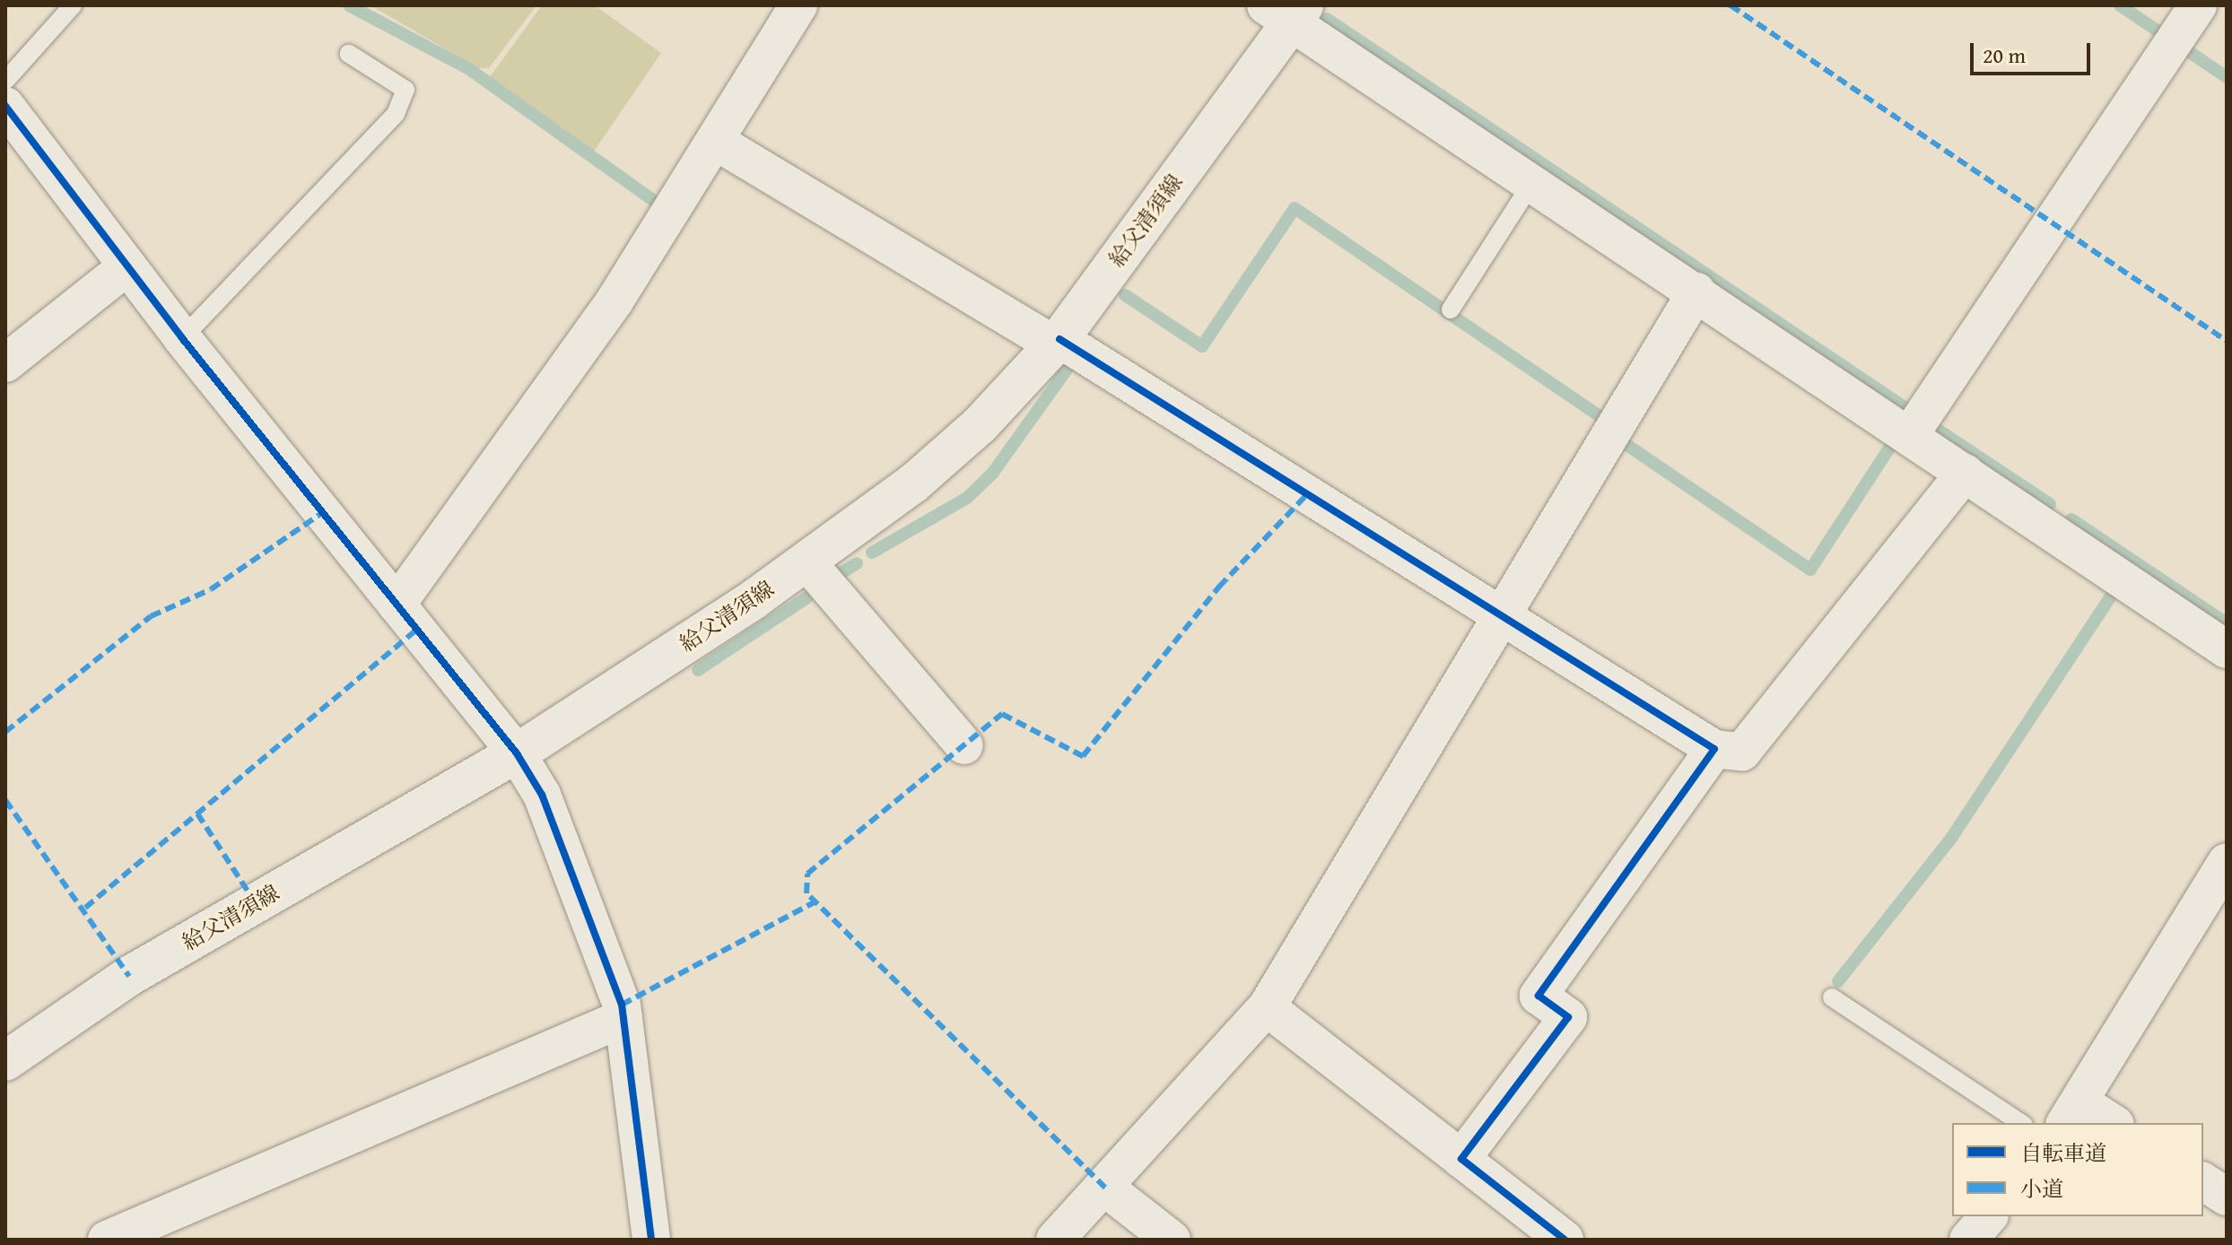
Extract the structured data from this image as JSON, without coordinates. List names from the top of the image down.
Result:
{
  "streets": {
    "main road": ["給父清須線"]
  },
  "legend": ["自転車道", "小道"],
  "scale_bar": "20 m"
}
